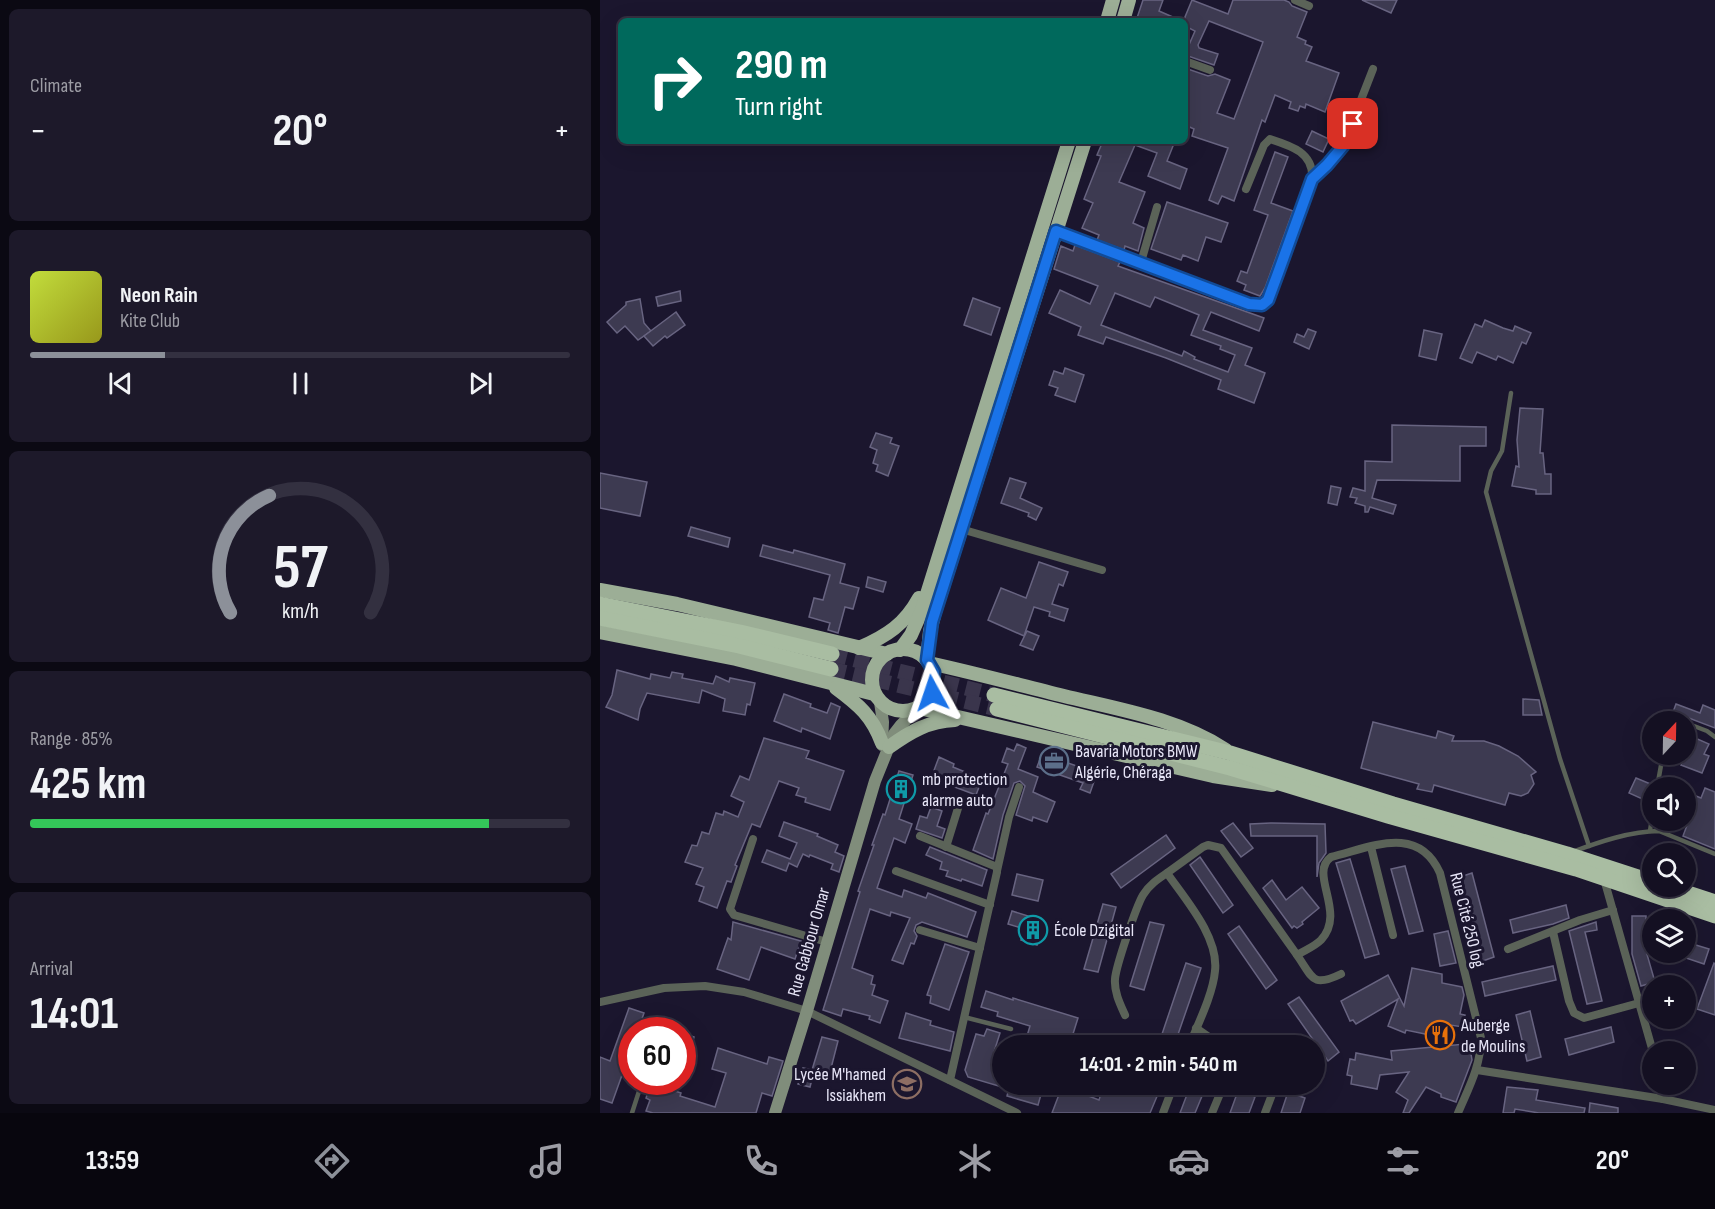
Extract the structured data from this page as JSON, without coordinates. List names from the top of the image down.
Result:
{
  "streets": {
    "main road": ["Rue Gabbour Omar"],
    "street": ["Rue Cité 250 log"]
  },
  "places": {
    "office": ["Bavaria Motors BMW Algérie, Chéraga"],
    "building": ["mb protection alarme auto", "École Dzigital"],
    "restaurant": ["Auberge de Moulins"],
    "school or university": ["Lycée M'hamed Issiakhem"]
  },
  "north": "top",
  "page": {
    "tile": [
      "Climate",
      ["Range · 85%", "425 km"],
      ["Arrival", "14:01"]
    ],
    "turn": ["290 m", "Turn right"],
    "heat": ["−", "20°", "+"],
    "song": ["Neon Rain", "Kite Club"],
    "map_buttons": ["+", "−"],
    "limit": "60",
    "trip": "14:01 · 2 min · 540 m",
    "tabs": ["13:59", "20°"],
    "gauge": ["57", "km/h"]
  }
}
